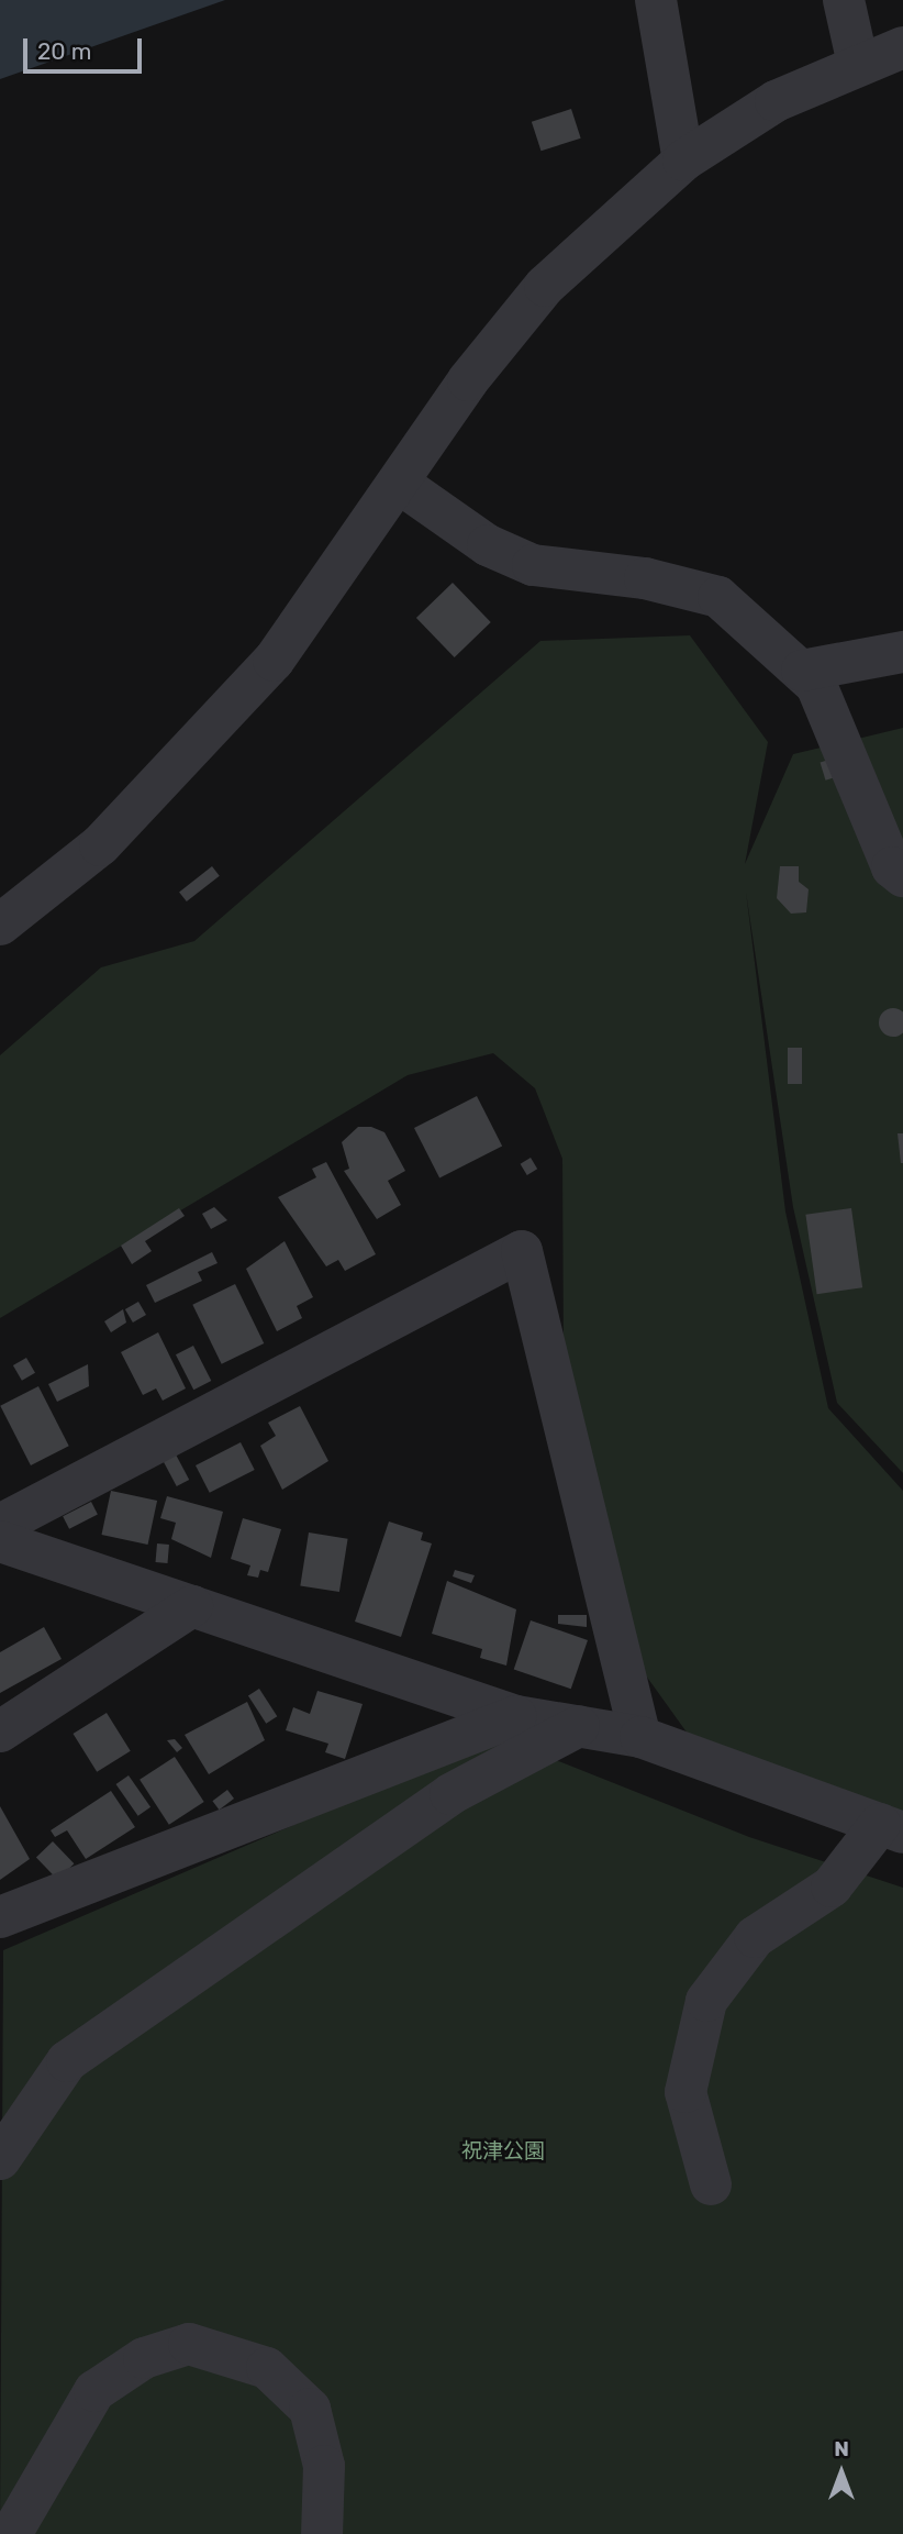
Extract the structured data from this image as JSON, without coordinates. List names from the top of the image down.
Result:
{
  "parks": ["祝津公園"],
  "scale_bar": "20 m",
  "north": "top"
}
